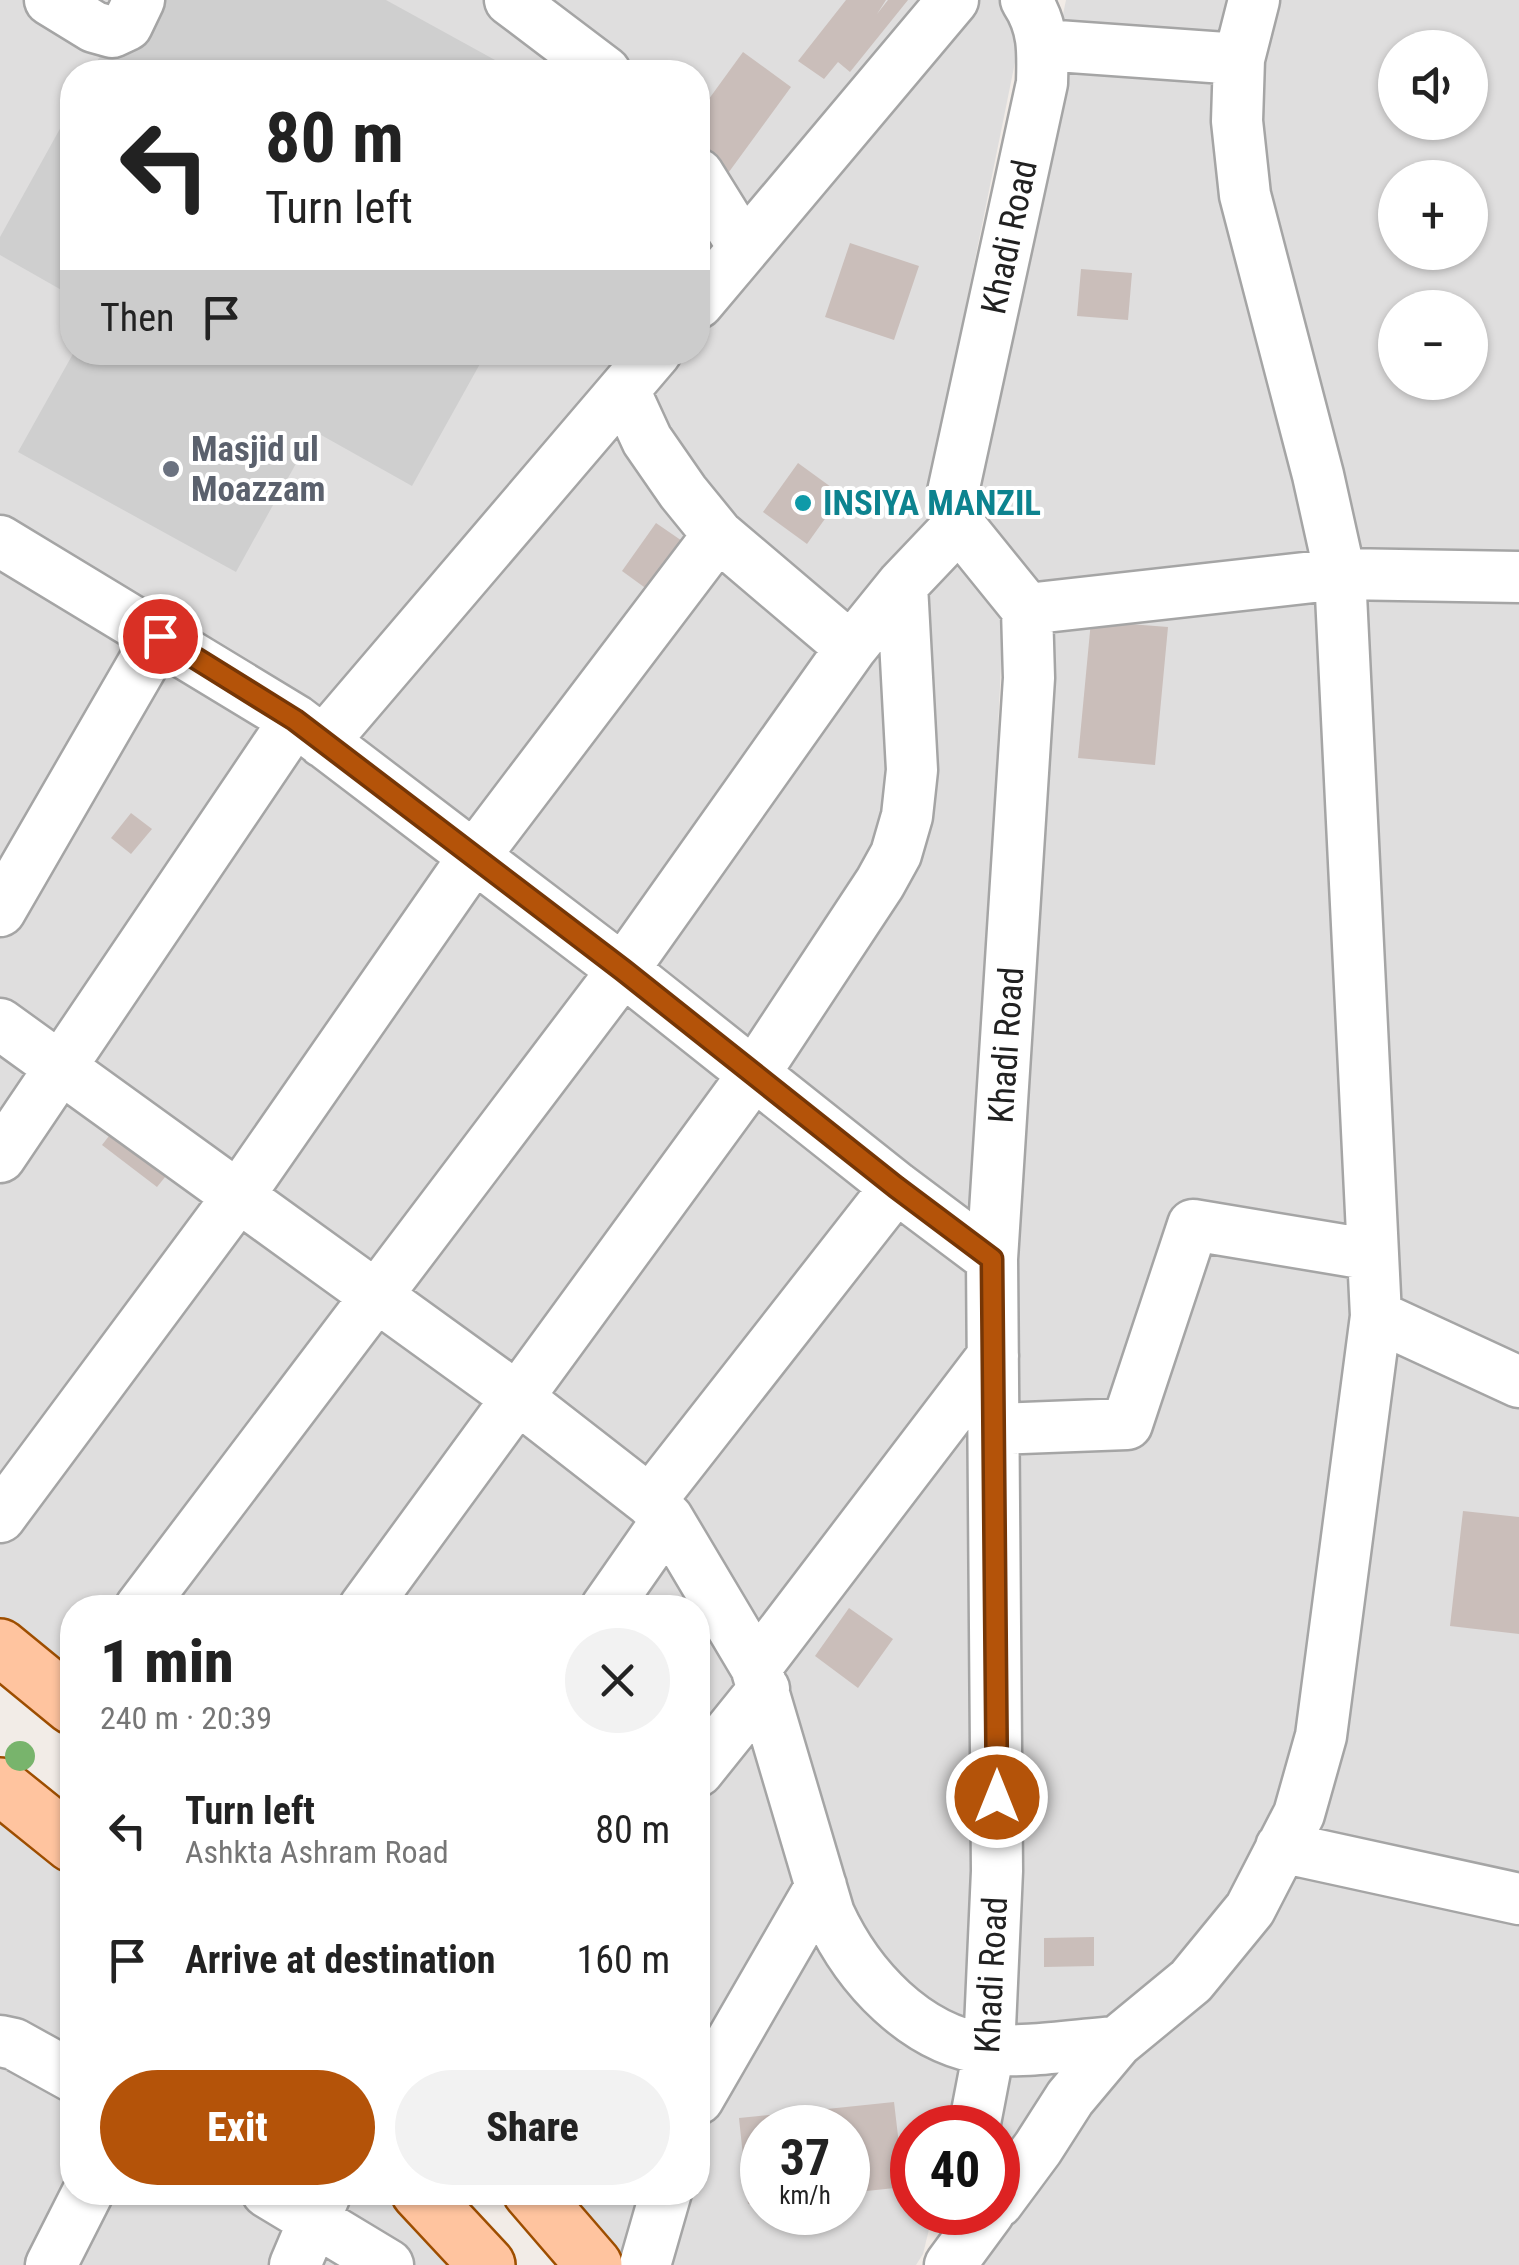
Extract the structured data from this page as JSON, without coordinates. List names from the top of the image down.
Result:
{
  "streets": {
    "street": ["Khadi Road"]
  },
  "places": ["Masjid ul Moazzam", "INSIYA MANZIL"],
  "page": {
    "map_buttons": ["+", "−"],
    "turn": ["80 m", "Turn left"],
    "then": "Then",
    "heading": ["1 min", "240 m · 20:39"],
    "list": [
      {
        "name": "Turn left",
        "note": "Ashkta Ashram Road",
        "value": "80 m"
      },
      {
        "name": "Arrive at destination",
        "value": "160 m"
      }
    ],
    "buttons": ["Exit", "Share"],
    "speed": "37 km/h",
    "limit": "40"
  }
}
